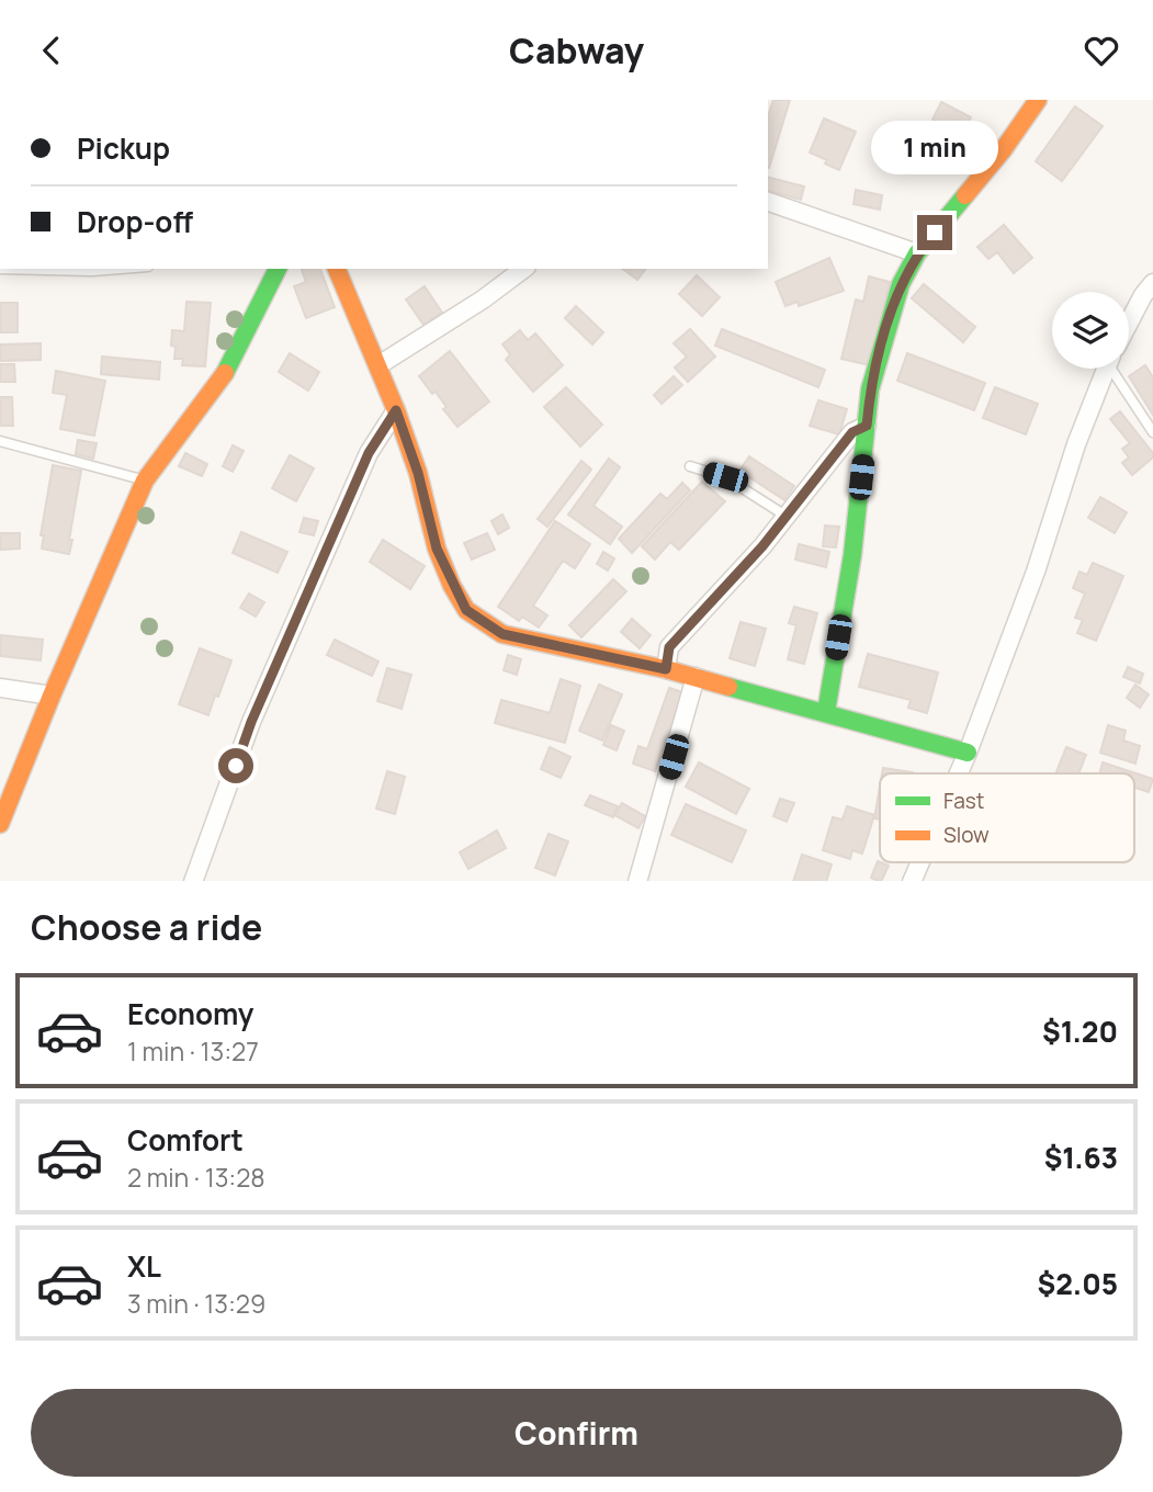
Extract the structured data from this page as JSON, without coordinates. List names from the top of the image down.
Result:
{
  "legend": ["Fast", "Slow"],
  "page": {
    "header": "Cabway",
    "banner": ["Pickup", "Drop-off"],
    "bubble": "1 min",
    "heading": "Choose a ride",
    "list": [
      {
        "name": "Economy",
        "note": "1 min · 13:27",
        "value": "$1.20"
      },
      {
        "name": "Comfort",
        "note": "2 min · 13:28",
        "value": "$1.63"
      },
      {
        "name": "XL",
        "note": "3 min · 13:29",
        "value": "$2.05"
      }
    ],
    "buttons": "Confirm"
  }
}
